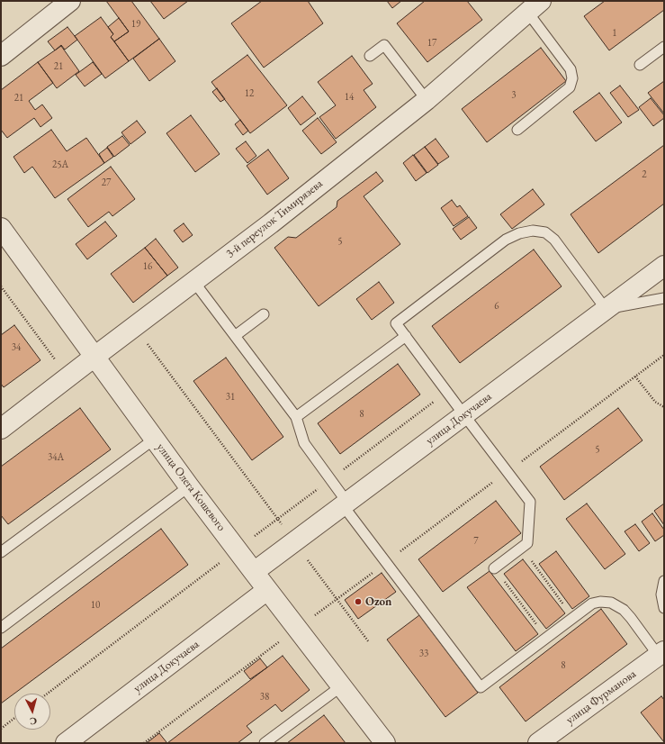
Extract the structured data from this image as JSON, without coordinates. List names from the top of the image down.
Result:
{
  "streets": {
    "street": [
      "3-й переулок Тимирязева",
      "улица Докучаева",
      "улица Олега Кошевого",
      "улица Фурманова"
    ]
  },
  "crossings": [
    ["3-й переулок Тимирязева", "улица Олега Кошевого"],
    ["улица Докучаева", "улица Олега Кошевого"]
  ],
  "places": ["Ozon"],
  "house_numbers": [
    "19",
    "1",
    "17",
    "21",
    "12",
    "3",
    "14",
    "21",
    "25А",
    "2",
    "27",
    "5",
    "16",
    "6",
    "34",
    "31",
    "8",
    "5",
    "34А",
    "7",
    "10",
    "33",
    "8",
    "38"
  ],
  "north": "bottom"
}
